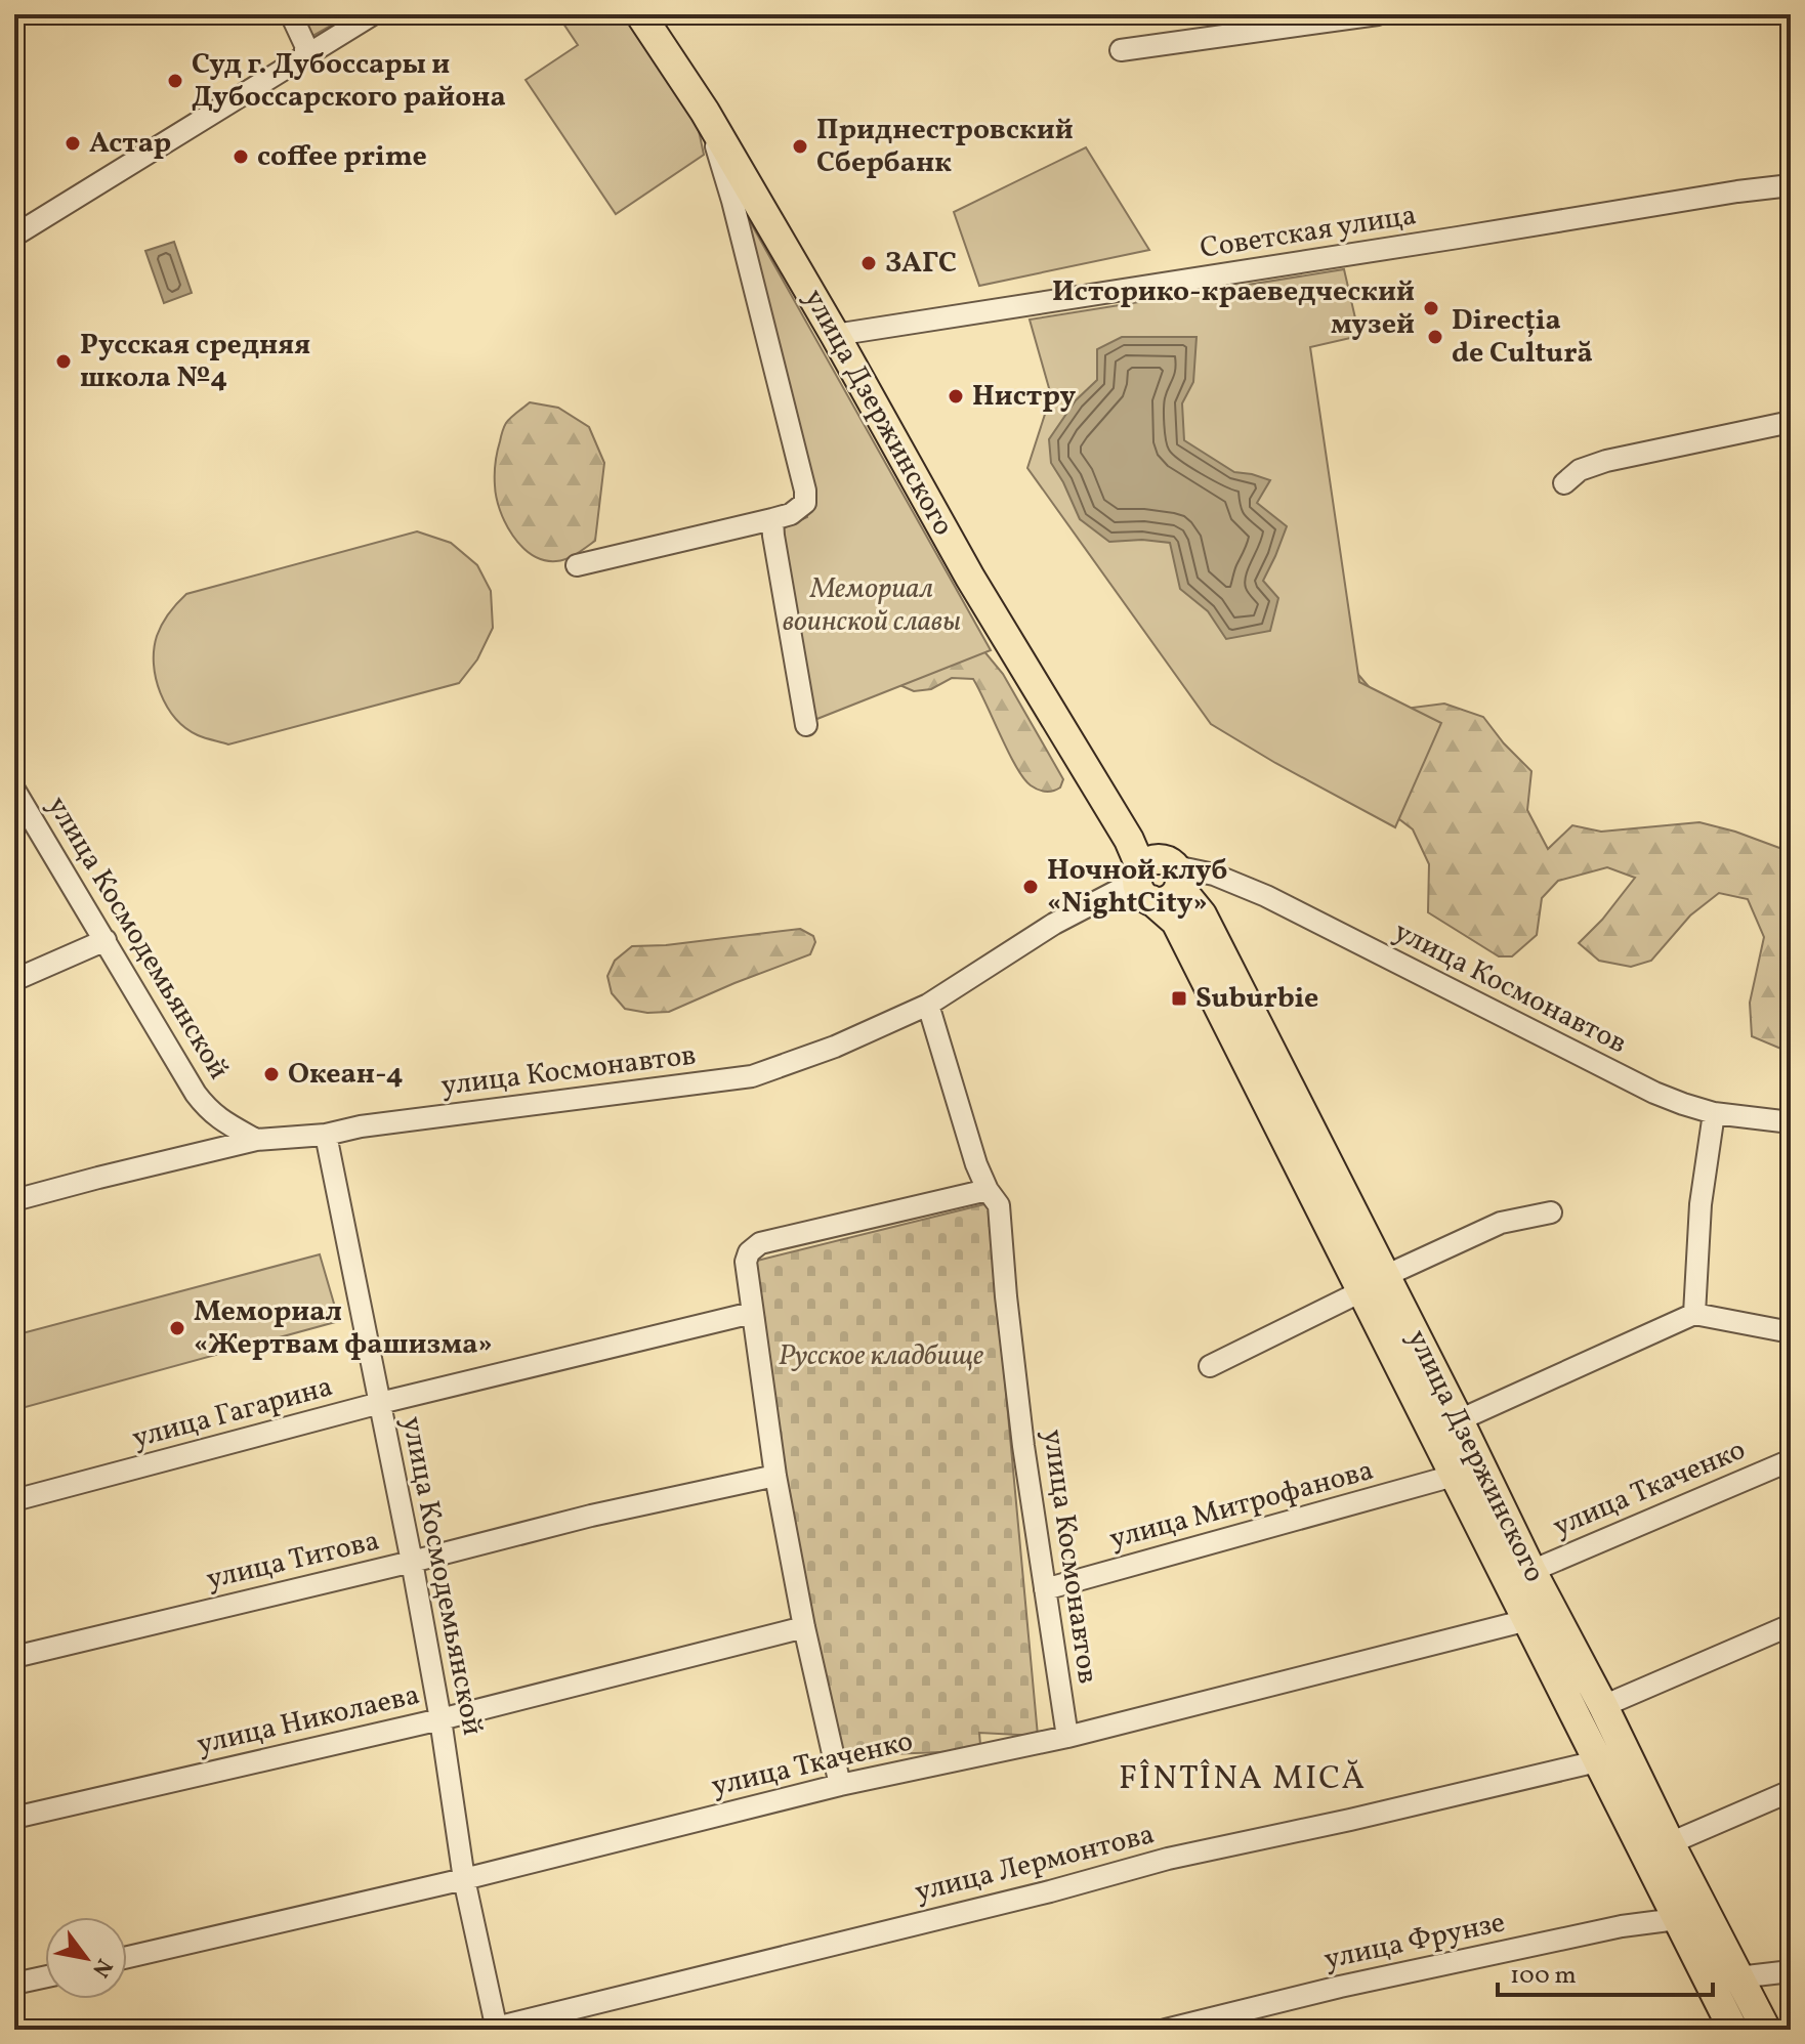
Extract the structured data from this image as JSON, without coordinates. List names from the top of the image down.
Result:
{
  "streets": {
    "highway": ["улица Дзержинского"],
    "street": [
      "Советская улица",
      "улица Космодемьянской",
      "улица Космонавтов",
      "улица Гагарина",
      "улица Ткаченко",
      "улица Митрофанова",
      "улица Титова",
      "улица Николаева",
      "улица Лермонтова",
      "улица Фрунзе"
    ]
  },
  "crossings": [
    ["Советская улица", "улица Дзержинского"],
    ["улица Дзержинского", "улица Космонавтов"],
    ["улица Дзержинского", "улица Ткаченко"],
    ["улица Дзержинского", "улица Митрофанова"],
    ["улица Дзержинского", "улица Лермонтова"],
    ["улица Дзержинского", "улица Фрунзе"],
    ["улица Космодемьянской", "улица Космонавтов"],
    ["улица Космодемьянской", "улица Гагарина"],
    ["улица Космодемьянской", "улица Ткаченко"],
    ["улица Космодемьянской", "улица Титова"],
    ["улица Космодемьянской", "улица Николаева"],
    ["улица Космодемьянской", "улица Лермонтова"],
    ["улица Космонавтов", "улица Ткаченко"],
    ["улица Космонавтов", "улица Митрофанова"]
  ],
  "districts": ["FÎNTÎNA MICĂ"],
  "parks": ["Мемориал воинской славы", "Русское кладбище"],
  "places": {
    "other": [
      "Суд г. Дубоссары и Дубоссарского района",
      "Астар",
      "Приднестровский Сбербанк",
      "coffee prime",
      "ЗАГС",
      "Историко-краеведческий музей",
      "Direcția de Cultură",
      "Русская средняя школа №4",
      "Нистру",
      "Ночной клуб «NightCity»",
      "Океан-4",
      "Мемориал «Жертвам фашизма»"
    ],
    "transit": ["Suburbie"]
  },
  "scale_bar": "100 m",
  "north": "bottom right"
}
